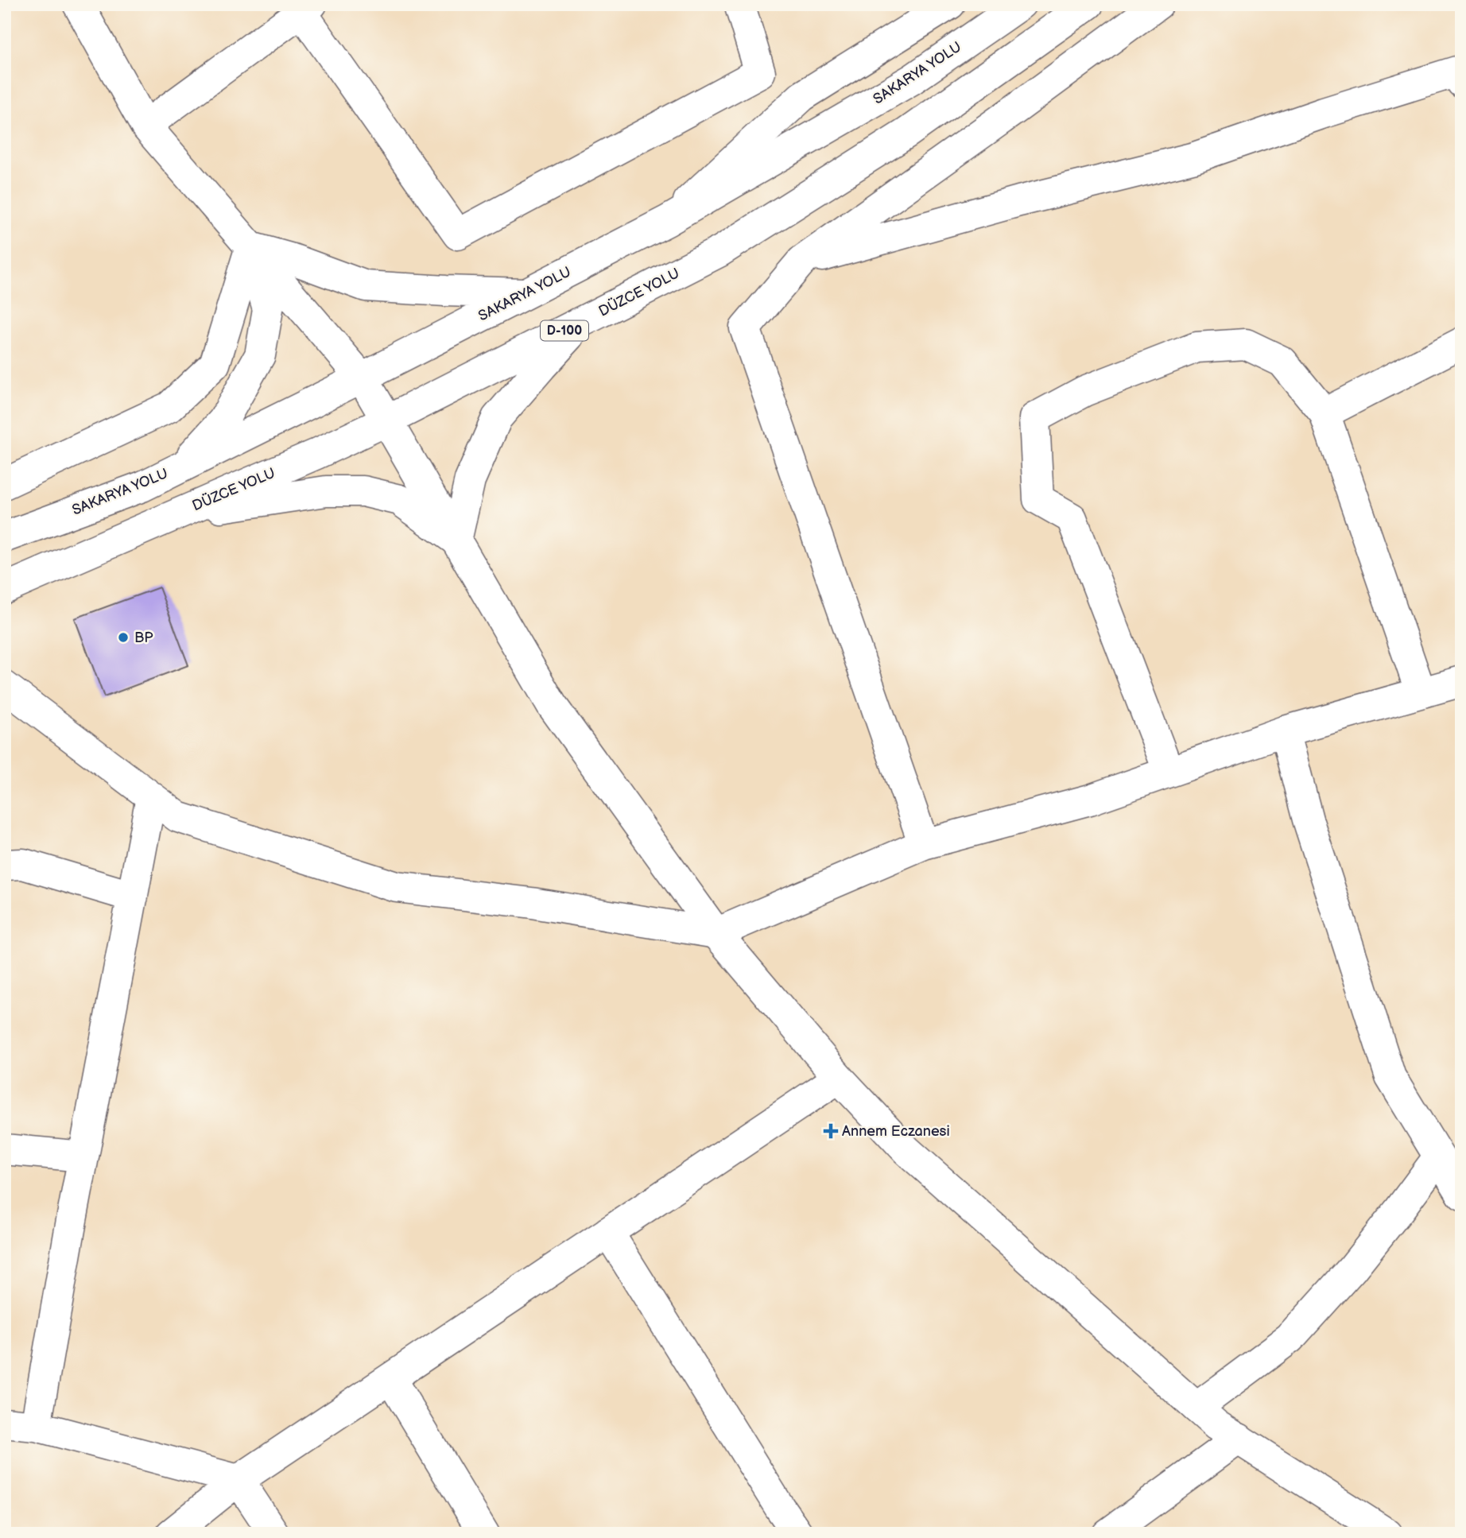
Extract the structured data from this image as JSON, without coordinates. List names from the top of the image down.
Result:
{
  "streets": {
    "main road": ["SAKARYA YOLU", "DÜZCE YOLU", "D-100"]
  },
  "places": {
    "other": ["BP"],
    "health": ["Annem Eczanesi"]
  }
}
